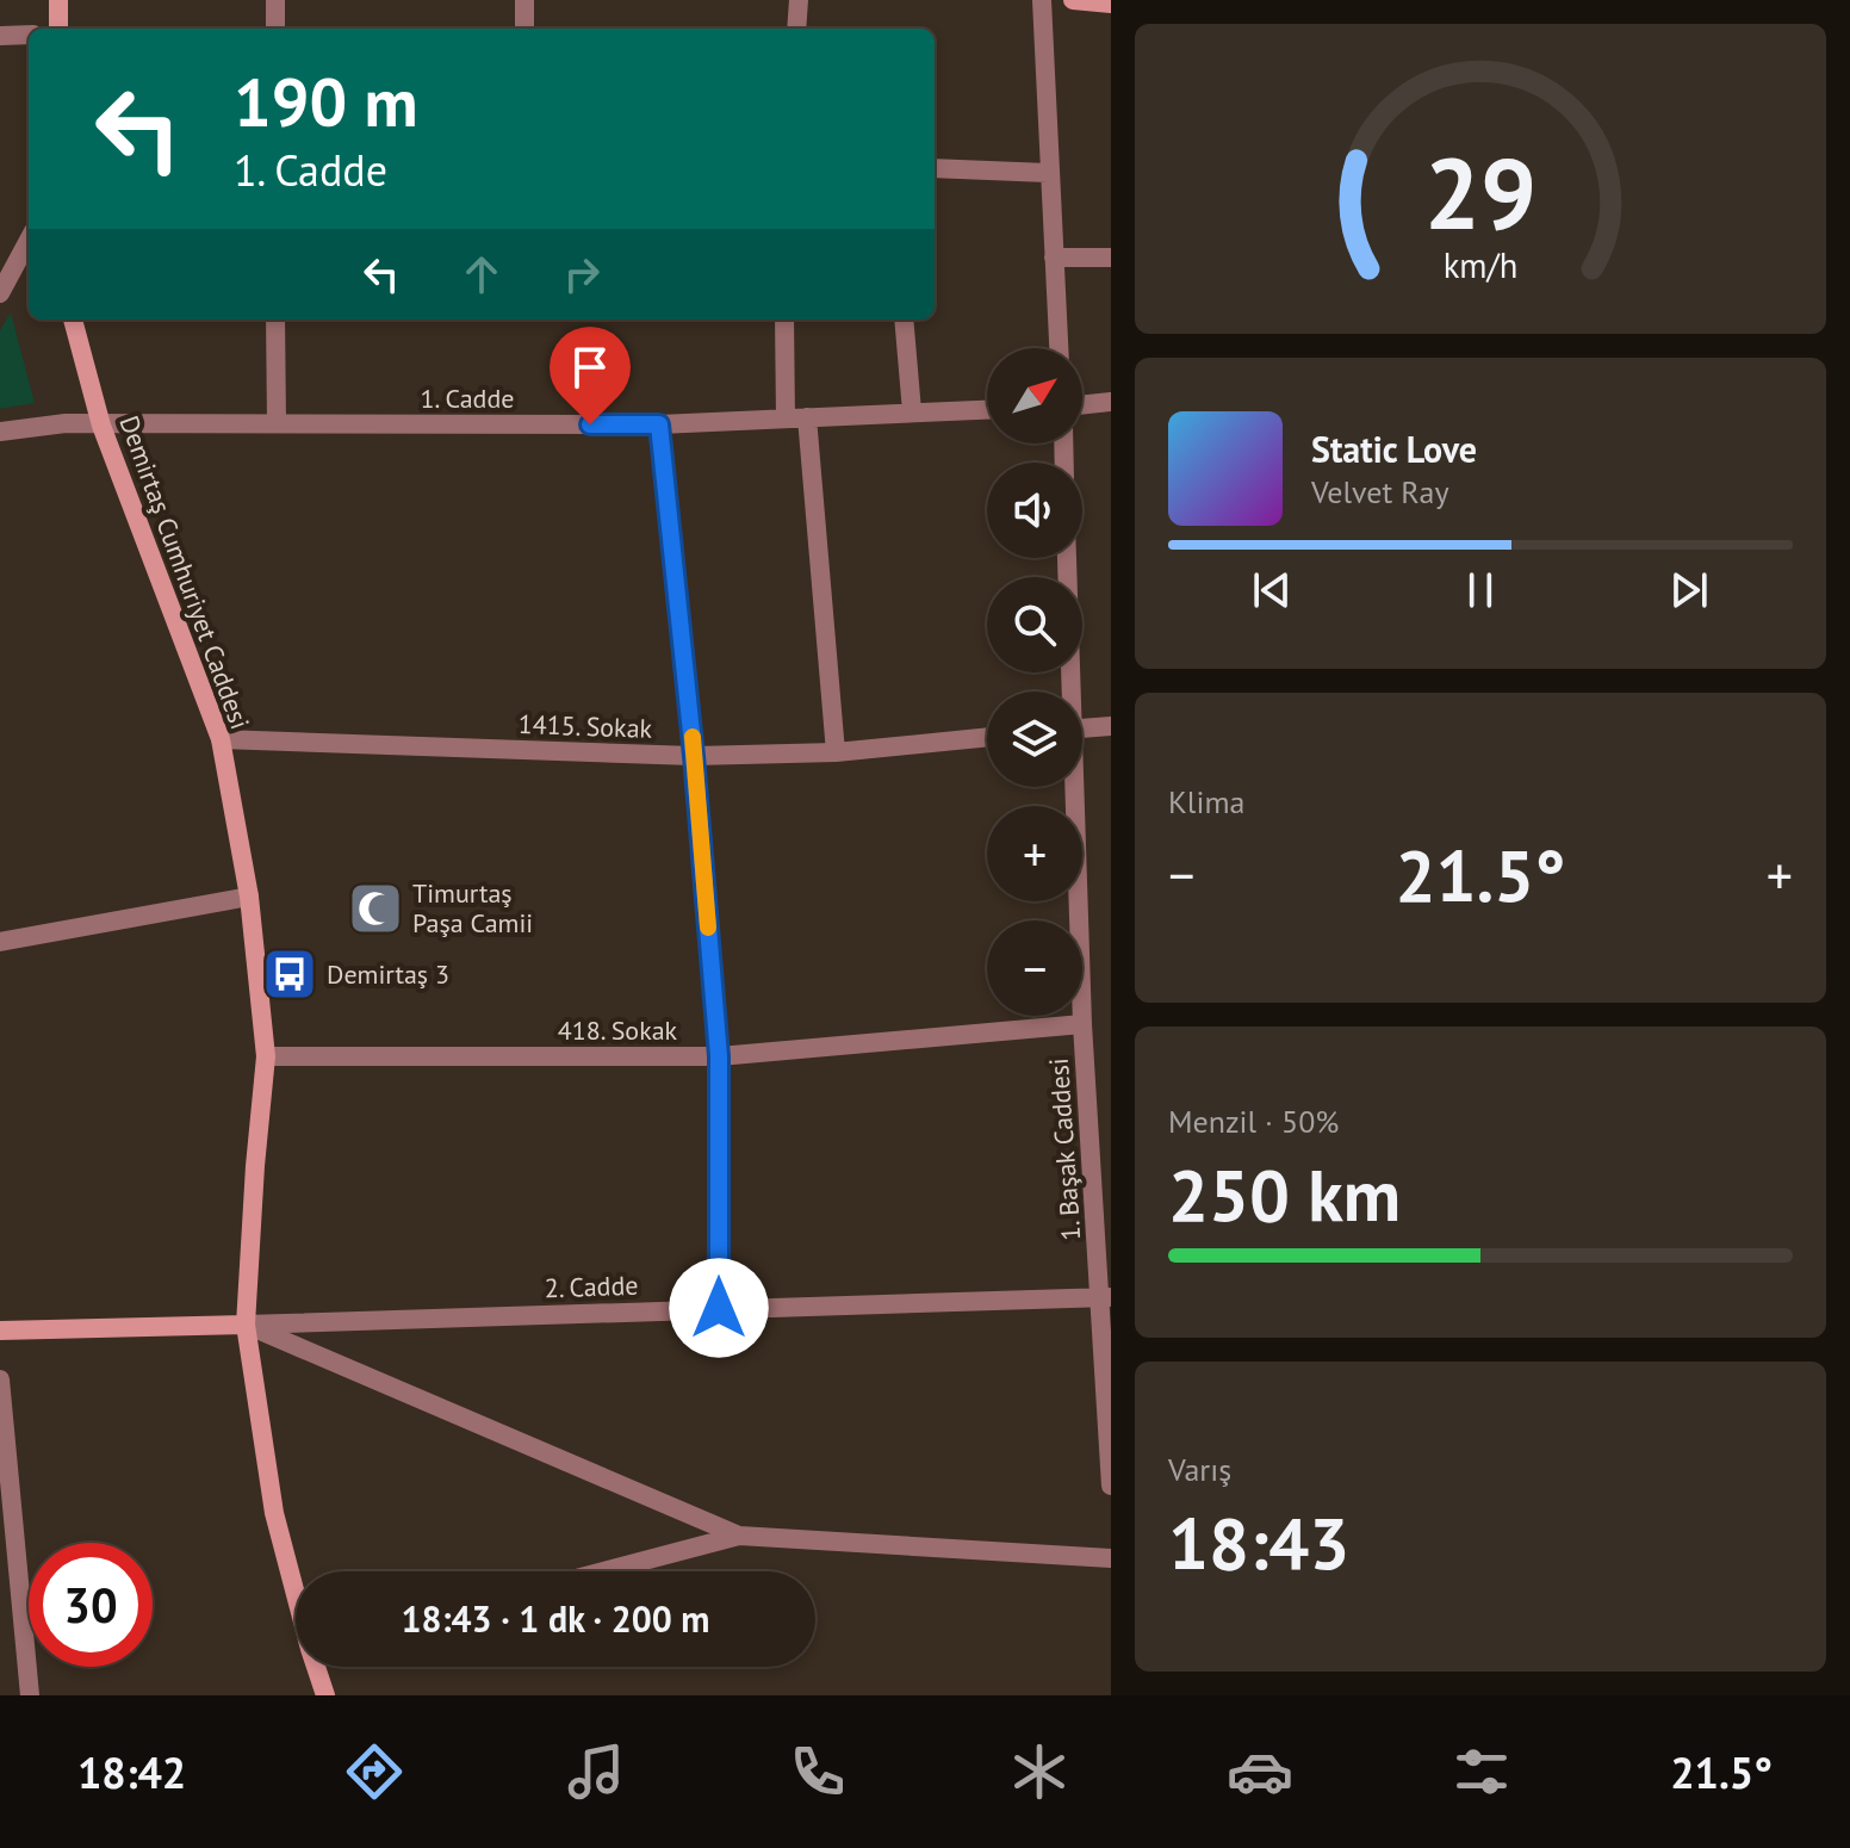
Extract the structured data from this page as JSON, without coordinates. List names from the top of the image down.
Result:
{
  "streets": {
    "main road": ["Demirtaş Cumhuriyet Caddesi"],
    "street": [
      "1. Cadde",
      "1415. Sokak",
      "418. Sokak",
      "1. Başak Caddesi",
      "2. Cadde"
    ]
  },
  "crossings": [
    ["1. Cadde", "Demirtaş Cumhuriyet Caddesi"],
    ["Demirtaş Cumhuriyet Caddesi", "1415. Sokak"],
    ["Demirtaş Cumhuriyet Caddesi", "418. Sokak"],
    ["Demirtaş Cumhuriyet Caddesi", "2. Cadde"],
    ["418. Sokak", "1. Başak Caddesi"],
    ["1. Başak Caddesi", "2. Cadde"]
  ],
  "places": {
    "mosque": ["Timurtaş Paşa Camii"],
    "bus stop": ["Demirtaş 3"]
  },
  "north": "top right",
  "page": {
    "turn": ["190 m", "1. Cadde"],
    "map_buttons": ["+", "−"],
    "song": ["Static Love", "Velvet Ray"],
    "tile": [
      "Klima",
      ["Menzil · 50%", "250 km"],
      ["Varış", "18:43"]
    ],
    "heat": ["−", "21.5°", "+"],
    "limit": "30",
    "trip": "18:43 · 1 dk · 200 m",
    "tabs": ["18:42", "21.5°"],
    "gauge": ["29", "km/h"]
  }
}
